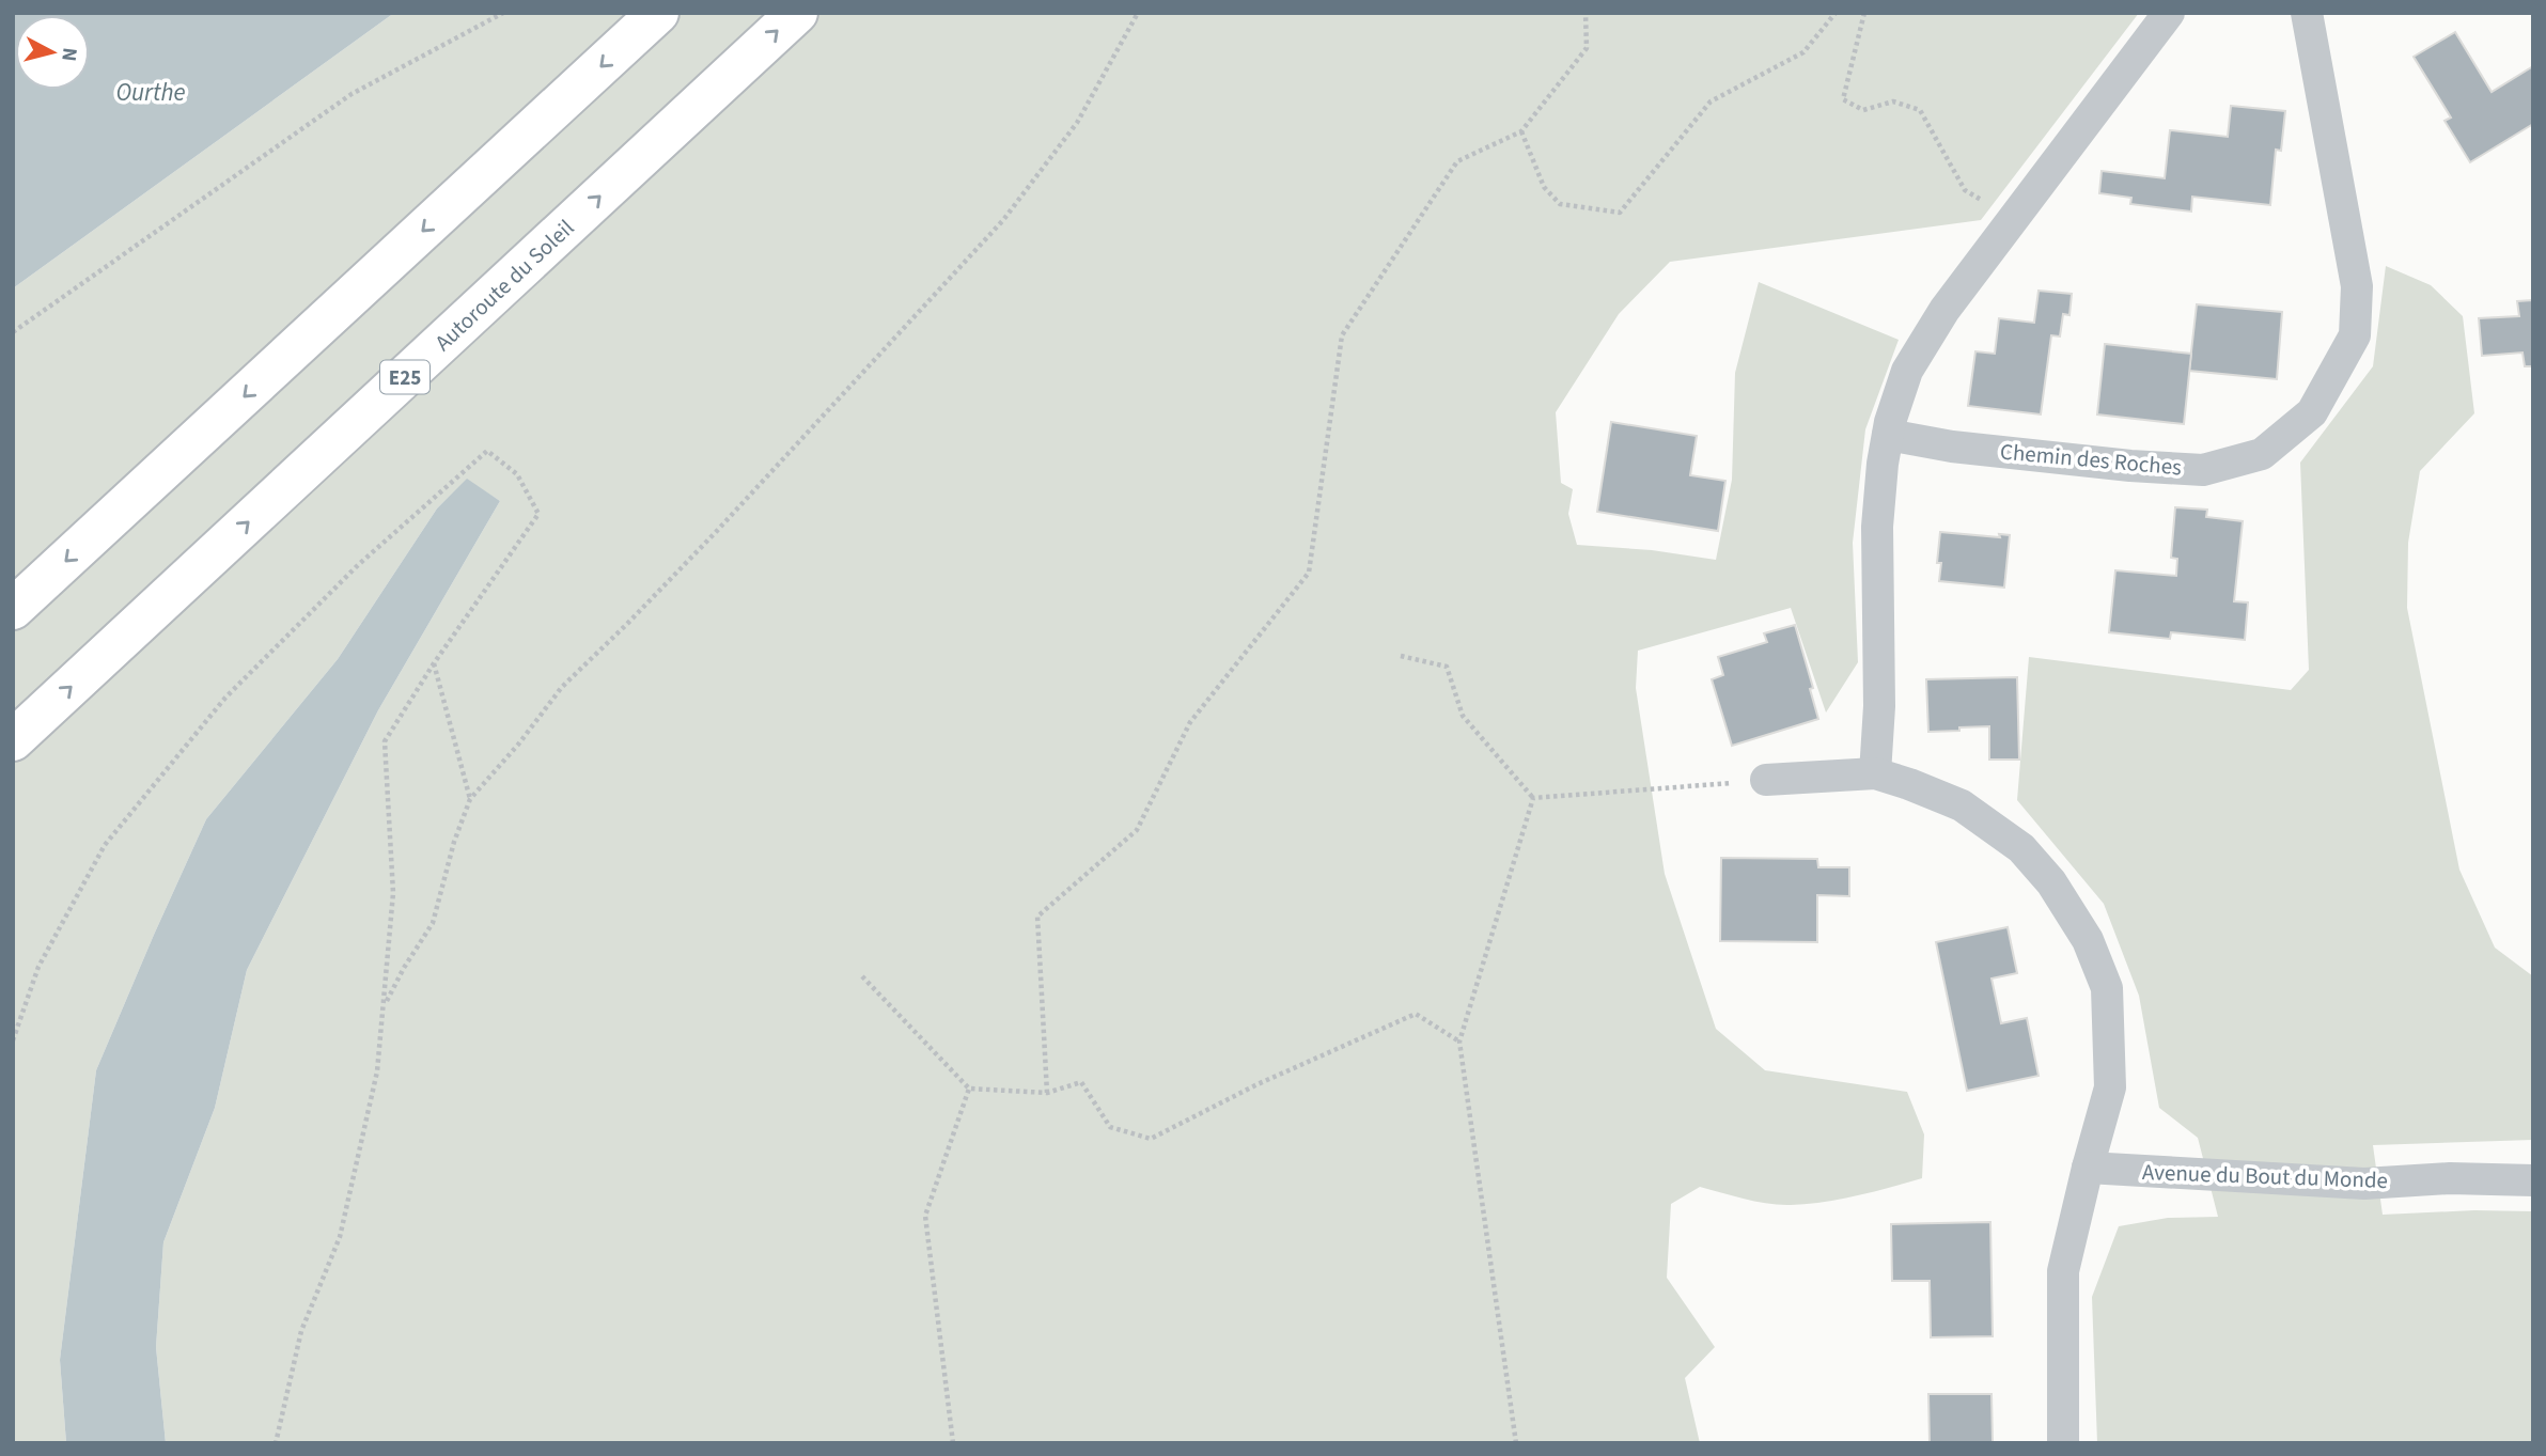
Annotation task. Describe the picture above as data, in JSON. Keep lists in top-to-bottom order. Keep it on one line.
{"streets":{"highway":["Autoroute du Soleil","E25"],"street":["Chemin des Roches","Avenue du Bout du Monde"]},"water":["Ourthe"],"north":"right"}
